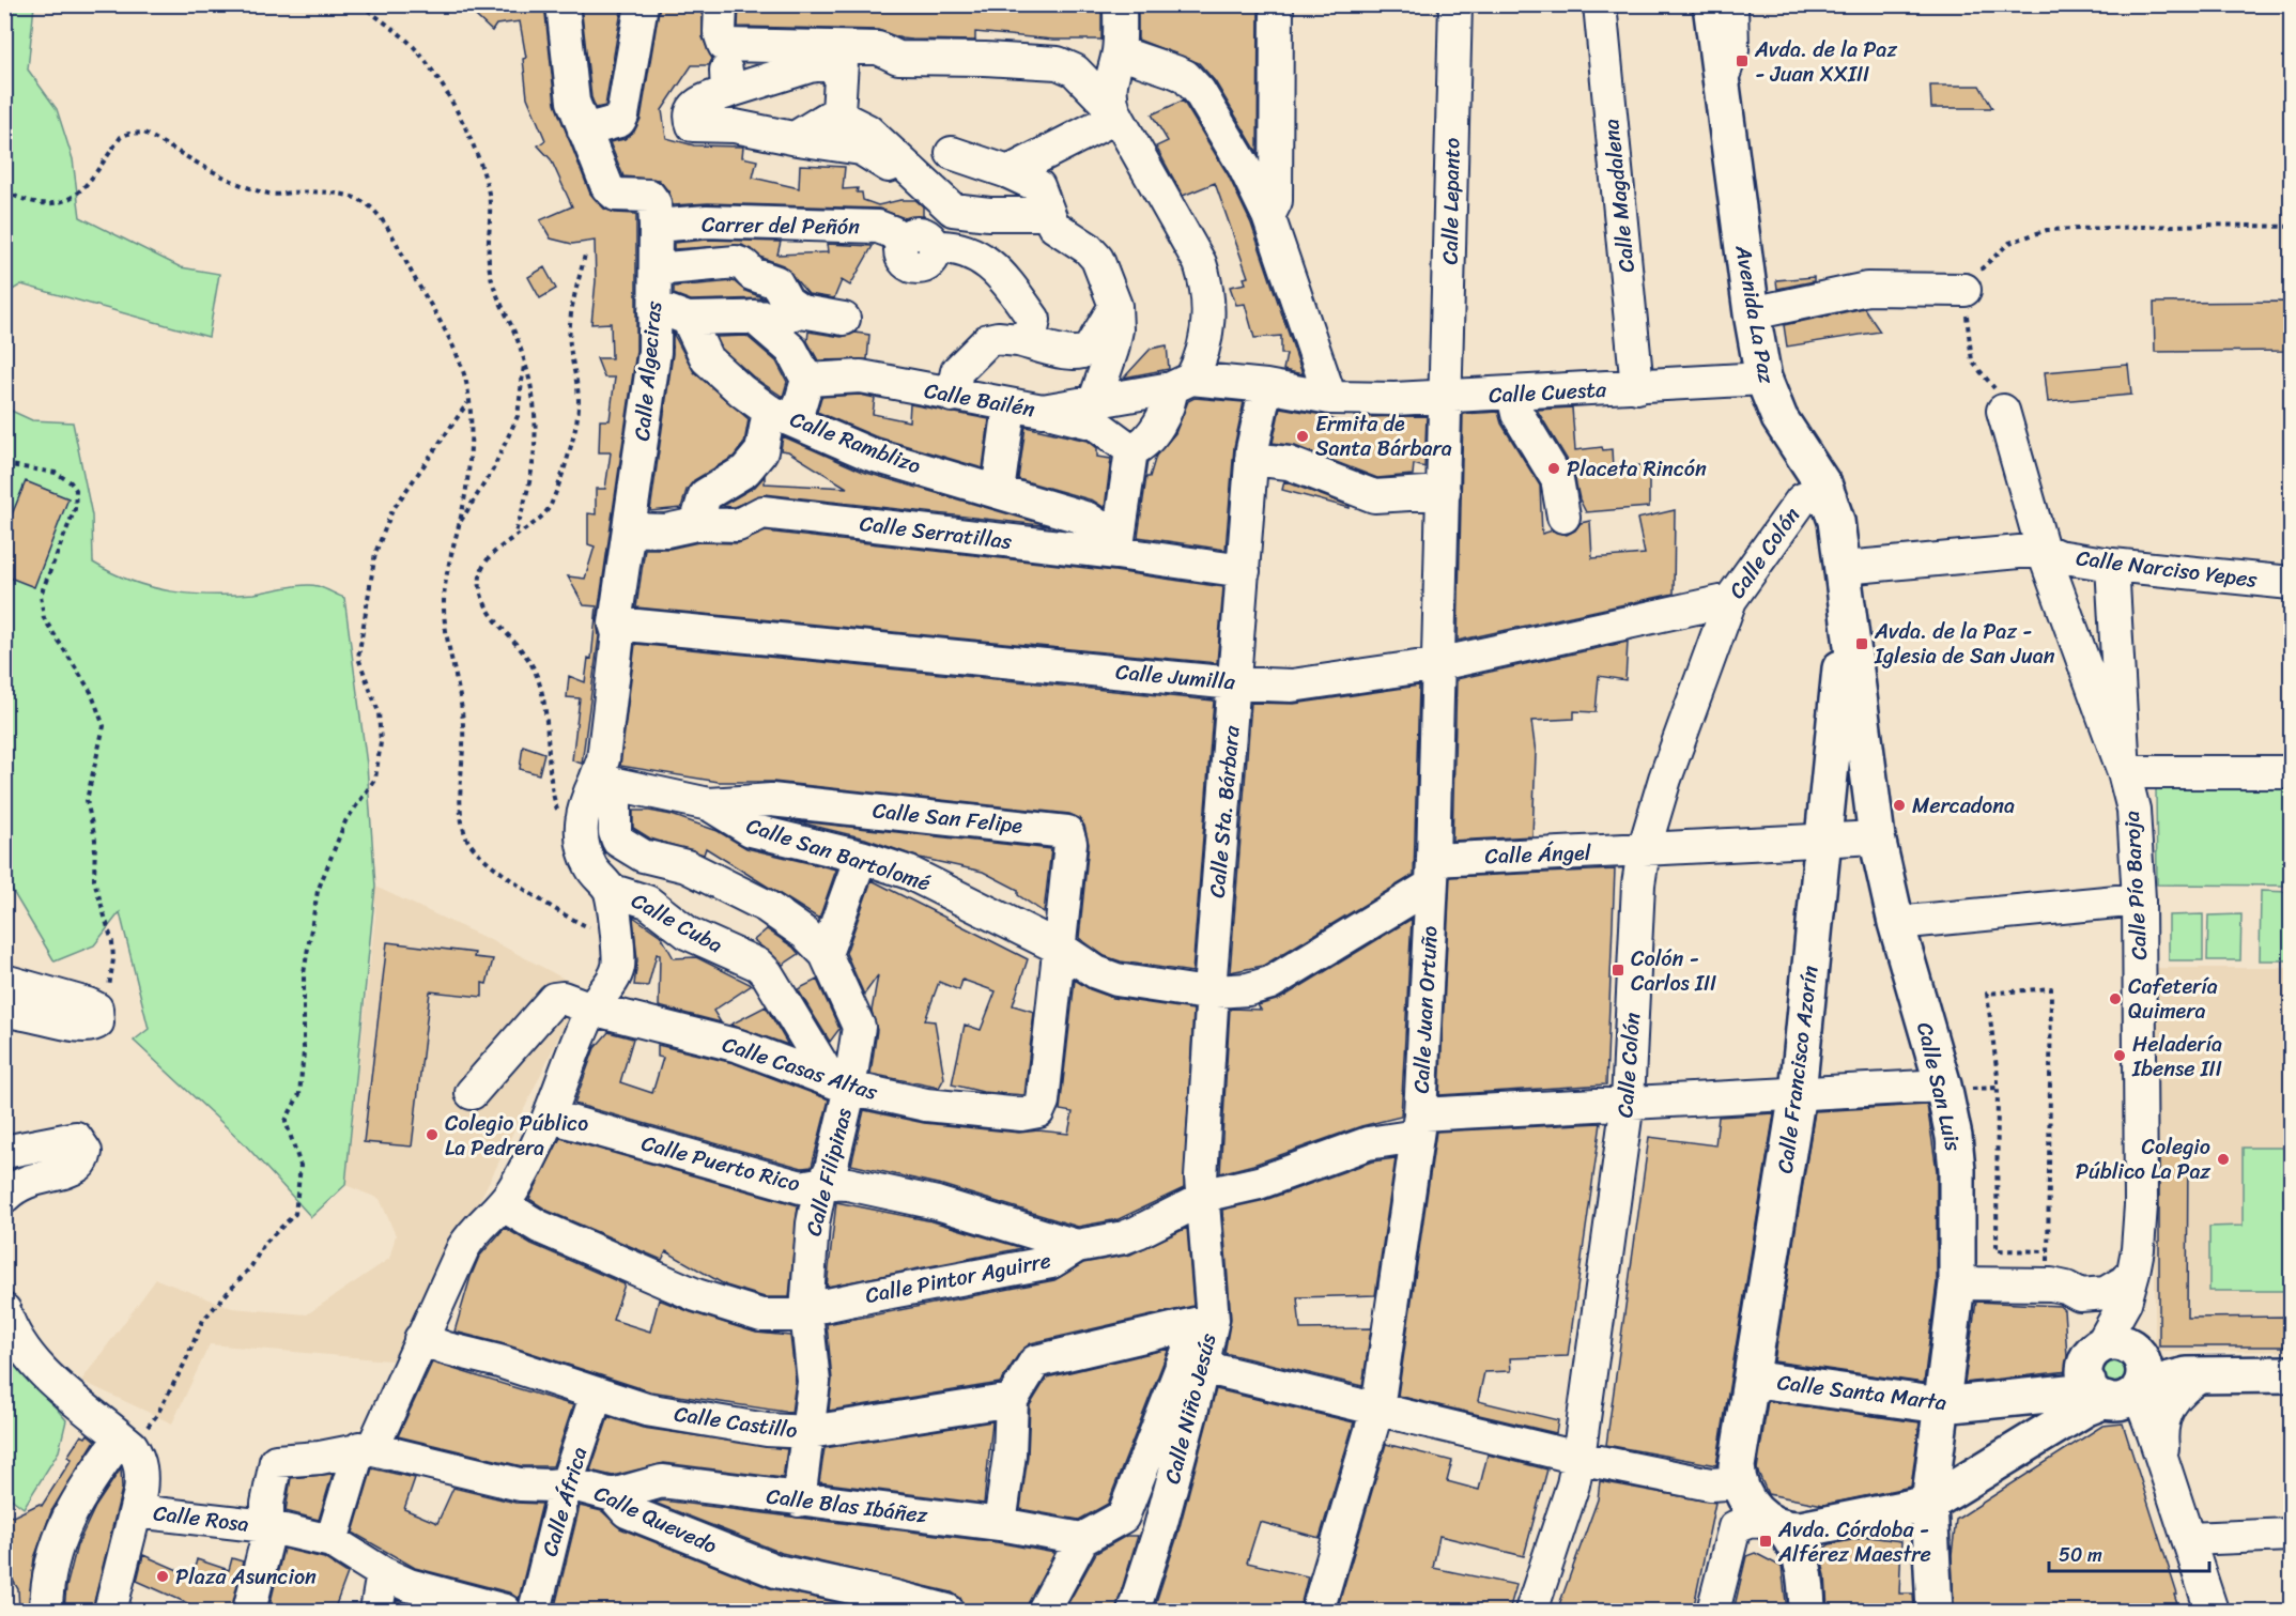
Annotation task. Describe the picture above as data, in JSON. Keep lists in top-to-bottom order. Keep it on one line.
{"streets":{"main road":["Avenida La Paz","Calle Francisco Azorín","Calle San Luis","Calle Santa Marta"],"street":["Calle Magdalena","Calle Lepanto","Carrer del Peñón","Calle Algeciras","Calle Cuesta","Calle Bailén","Calle Ramblizo","Calle Serratillas","Calle Colón","Calle Narciso Yepes","Calle Jumilla","Calle Sta. Bárbara","Calle San Felipe","Calle San Bartolomé","Calle Ángel","Calle Pío Baroja","Calle Cuba","Calle Juan Ortuño","Calle Casas Altas","Calle Puerto Rico","Calle Filipinas","Calle Pintor Aguirre","Calle Niño Jesús","Calle Castillo","Calle África","Calle Blas Ibáñez","Calle Rosa","Calle Quevedo"]},"crossings":[["Calle Magdalena","Calle Cuesta"],["Calle Lepanto","Calle Cuesta"],["Calle Lepanto","Calle Juan Ortuño"],["Carrer del Peñón","Calle Algeciras"],["Avenida La Paz","Calle Cuesta"],["Avenida La Paz","Calle Colón"],["Avenida La Paz","Calle Francisco Azorín"],["Avenida La Paz","Calle San Luis"],["Calle Algeciras","Calle Serratillas"],["Calle Algeciras","Calle Jumilla"],["Calle Algeciras","Calle San Bartolomé"],["Calle Cuesta","Calle Bailén"],["Calle Cuesta","Calle Sta. Bárbara"],["Calle Cuesta","Calle Juan Ortuño"],["Calle Bailén","Calle Sta. Bárbara"],["Calle Ramblizo","Calle Serratillas"],["Calle Serratillas","Calle Sta. Bárbara"],["Calle Colón","Calle Jumilla"],["Calle Colón","Calle Ángel"],["Calle Colón","Calle Pintor Aguirre"],["Calle Narciso Yepes","Calle Pío Baroja"],["Calle Jumilla","Calle Sta. Bárbara"],["Calle Jumilla","Calle Juan Ortuño"],["Calle Sta. Bárbara","Calle San Bartolomé"],["Calle Sta. Bárbara","Calle Pintor Aguirre"],["Calle Sta. Bárbara","Calle Niño Jesús"],["Calle San Felipe","Calle San Bartolomé"],["Calle San Felipe","Calle Casas Altas"],["Calle San Bartolomé","Calle Ángel"],["Calle San Bartolomé","Calle Juan Ortuño"],["Calle San Bartolomé","Calle Casas Altas"],["Calle Ángel","Calle Juan Ortuño"],["Calle Ángel","Calle Francisco Azorín"],["Calle Ángel","Calle San Luis"],["Calle Pío Baroja","Calle Santa Marta"],["Calle Cuba","Calle Casas Altas"],["Calle Cuba","Calle Filipinas"],["Calle Juan Ortuño","Calle Pintor Aguirre"],["Calle Casas Altas","Calle Filipinas"],["Calle Francisco Azorín","Calle San Luis"],["Calle Francisco Azorín","Calle Pintor Aguirre"],["Calle Francisco Azorín","Calle Santa Marta"],["Calle San Luis","Calle Pintor Aguirre"],["Calle San Luis","Calle Santa Marta"],["Calle Puerto Rico","Calle Filipinas"],["Calle Puerto Rico","Calle Pintor Aguirre"],["Calle Filipinas","Calle Pintor Aguirre"],["Calle Filipinas","Calle Castillo"],["Calle Filipinas","Calle Blas Ibáñez"],["Calle Pintor Aguirre","Calle Niño Jesús"],["Calle Castillo","Calle África"],["Calle África","Calle Quevedo"],["Calle Blas Ibáñez","Calle Quevedo"]],"places":{"transit":["Avda. de la Paz - Juan XXIII","Avda. de la Paz - Iglesia de San Juan","Colón - Carlos III","Avda. Córdoba - Alférez Maestre"],"other":["Ermita de Santa Bárbara","Placeta Rincón","Mercadona","Cafetería Quimera","Heladería Ibense III","Colegio Público La Pedrera","Colegio Público La Paz","Plaza Asuncion"]},"scale_bar":"50 m"}
